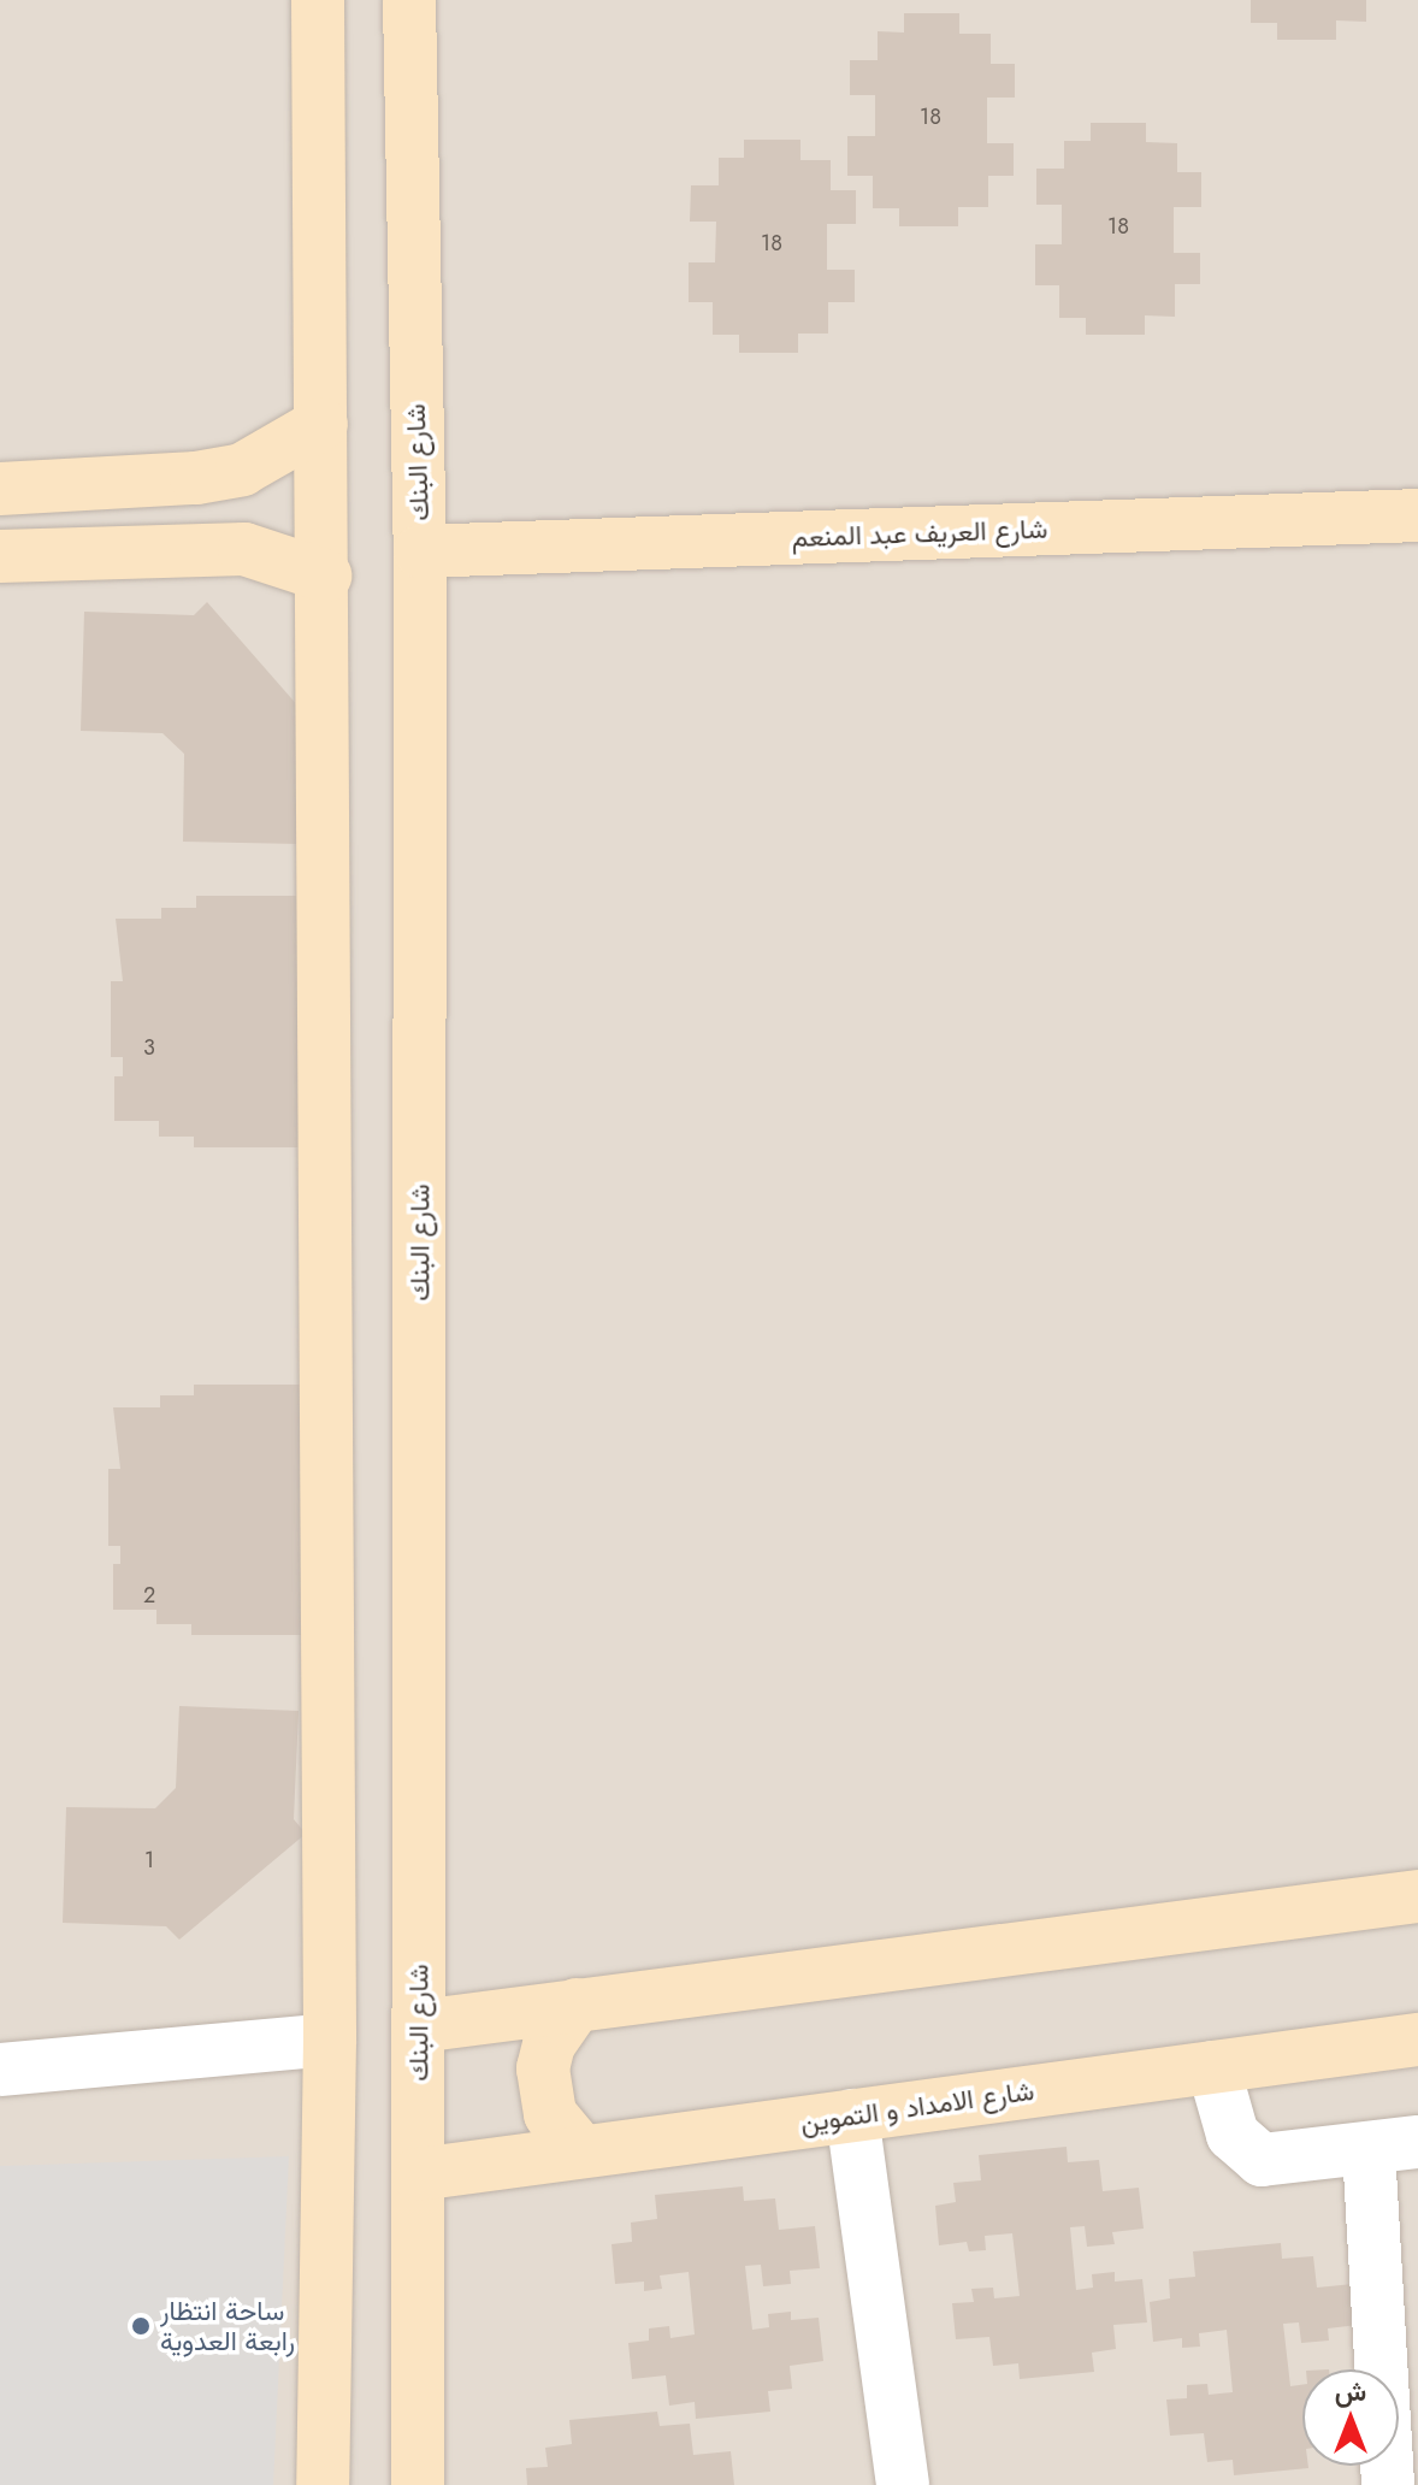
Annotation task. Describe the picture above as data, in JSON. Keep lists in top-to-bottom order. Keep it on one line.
{"streets":{"street":["شارع البنك","شارع العريف عبد المنعم","شارع الامداد و التموين"]},"crossings":[["شارع البنك","شارع العريف عبد المنعم"],["شارع البنك","شارع الامداد و التموين"]],"places":["ساحة انتظار رابعة العدوية"],"house_numbers":["18","18","18","3","2","1"],"north":"top"}
